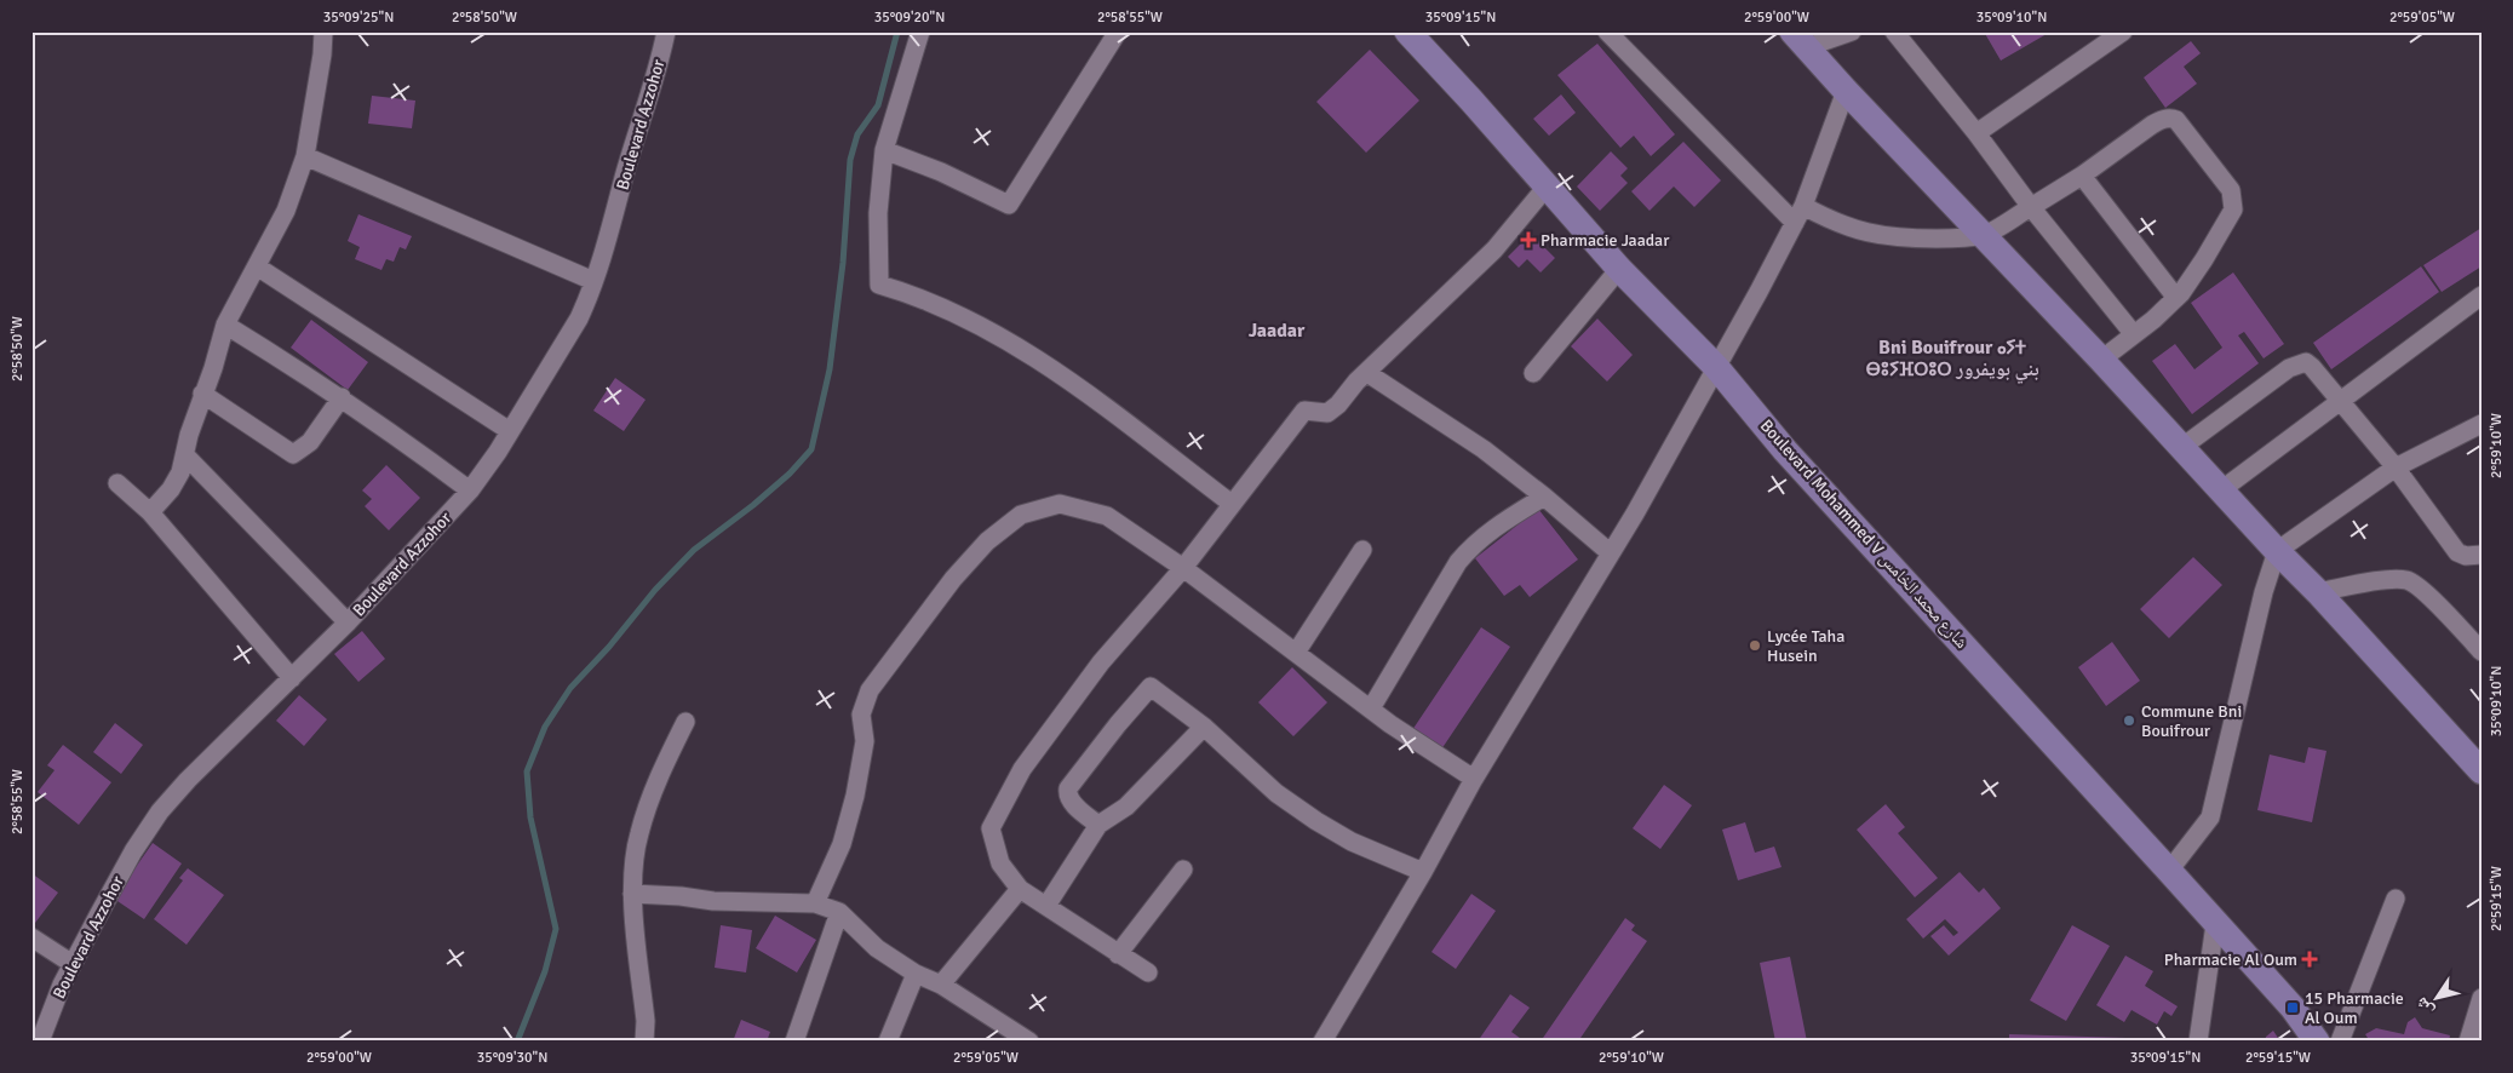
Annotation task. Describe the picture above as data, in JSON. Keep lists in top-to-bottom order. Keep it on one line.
{"streets":{"main road":["Boulevard Mohammed V شارع محمد الخامس"],"street":["Boulevard Azzohor"]},"districts":["Jaadar","Bni Bouifrour ⴰⵢⵜ ⴱⵓⵢⴼⵔⵓⵔ بني بويفرور"],"places":{"health":["Pharmacie Jaadar","Pharmacie Al Oum"],"other":["Lycée Taha Husein","Commune Bni Bouifrour"],"transit":["15 Pharmacie Al Oum"]},"north":"bottom left","coordinates":["35°09'25\"N","2°58'50\"W","35°09'20\"N","2°58'55\"W","35°09'15\"N","2°59'00\"W","35°09'10\"N","2°59'05\"W","2°59'10\"W","2°59'15\"W","35°09'30\"N"]}
